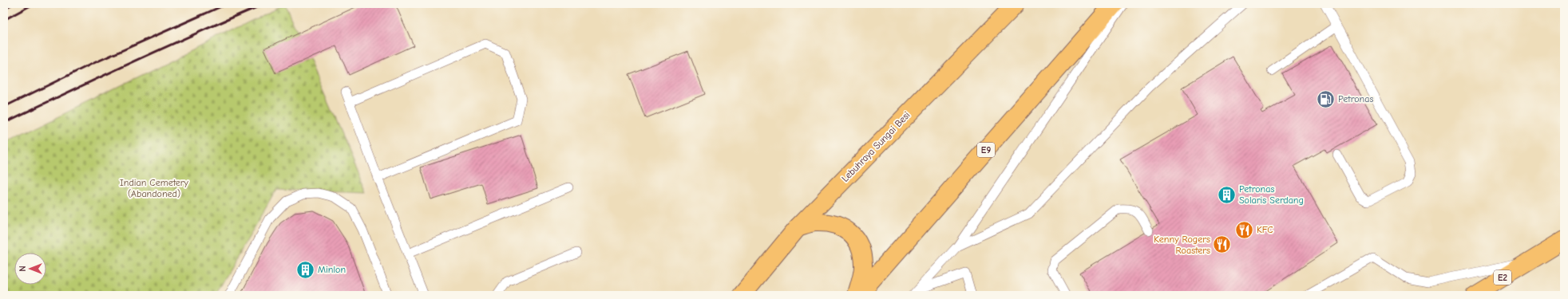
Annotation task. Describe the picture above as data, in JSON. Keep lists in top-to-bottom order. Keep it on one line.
{"streets":{"highway":["Lebuhraya Sungai Besi","E9","E2"]},"parks":["Indian Cemetery (Abandoned)"],"places":{"fuel station":["Petronas"],"building":["Petronas Solaris Serdang","Minlon"],"restaurant":["KFC","Kenny Rogers Roasters"]},"north":"left"}
